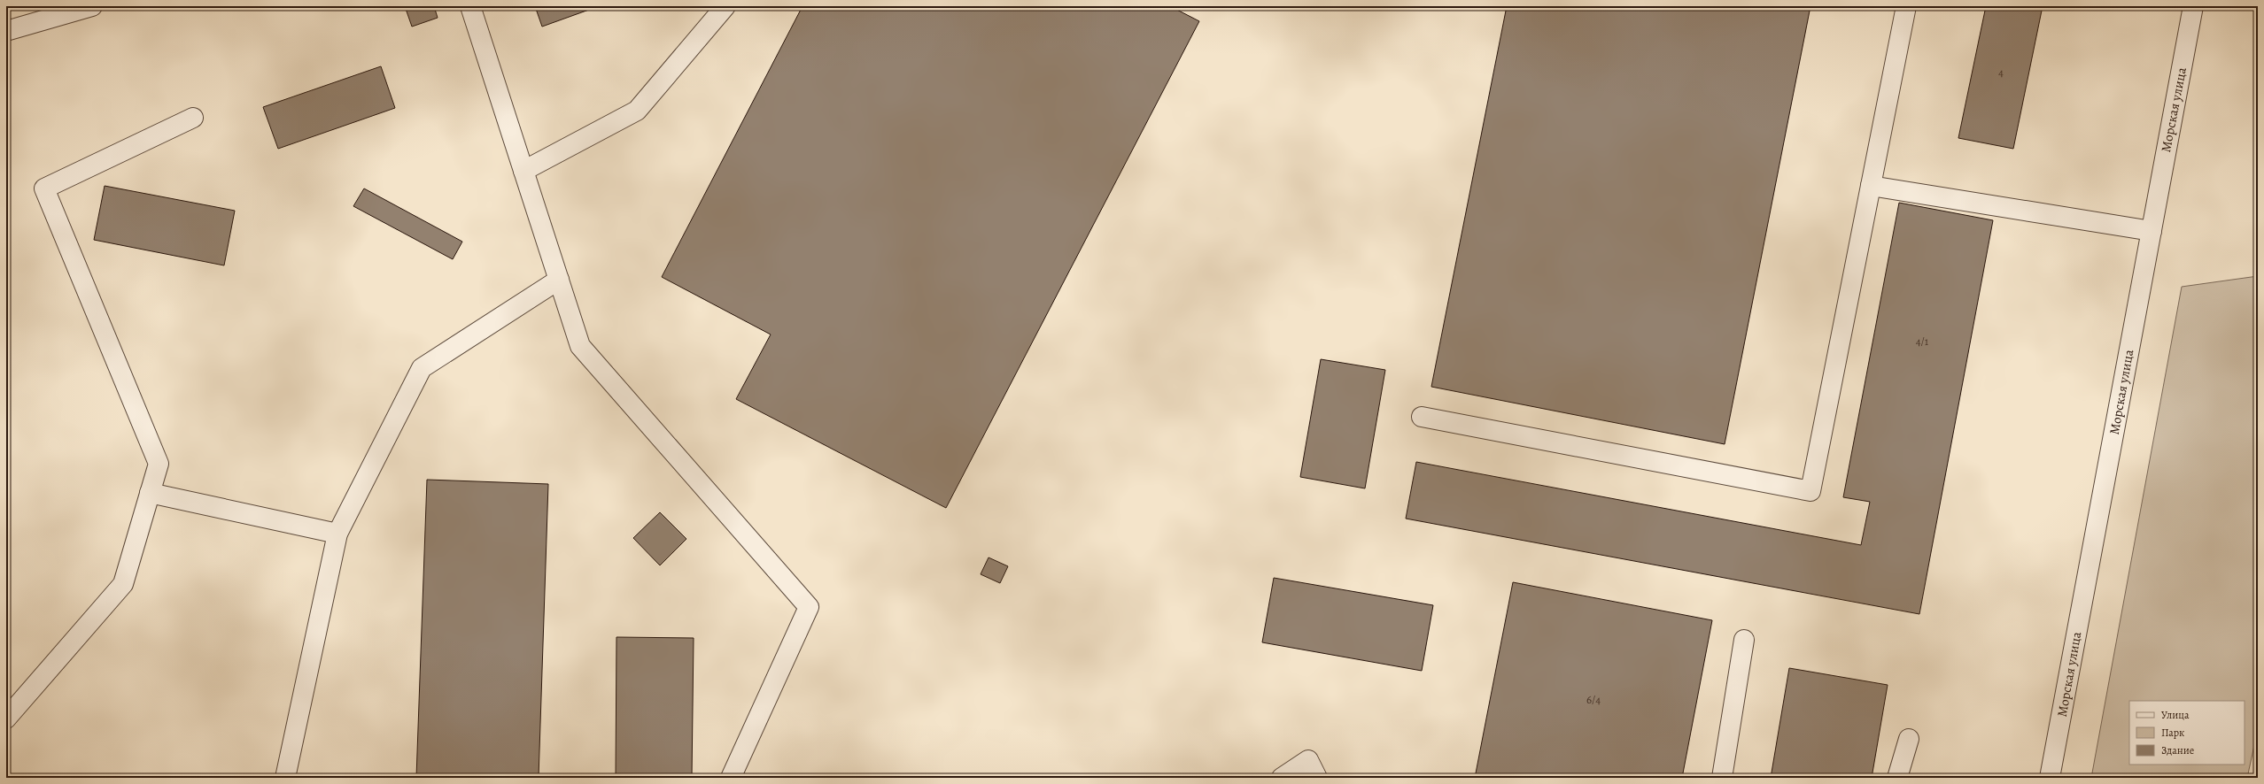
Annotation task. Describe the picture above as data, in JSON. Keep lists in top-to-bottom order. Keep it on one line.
{"streets":{"street":["Морская улица"]},"house_numbers":["4","4/1","6/4"],"legend":["Улица","Парк","Здание"]}
